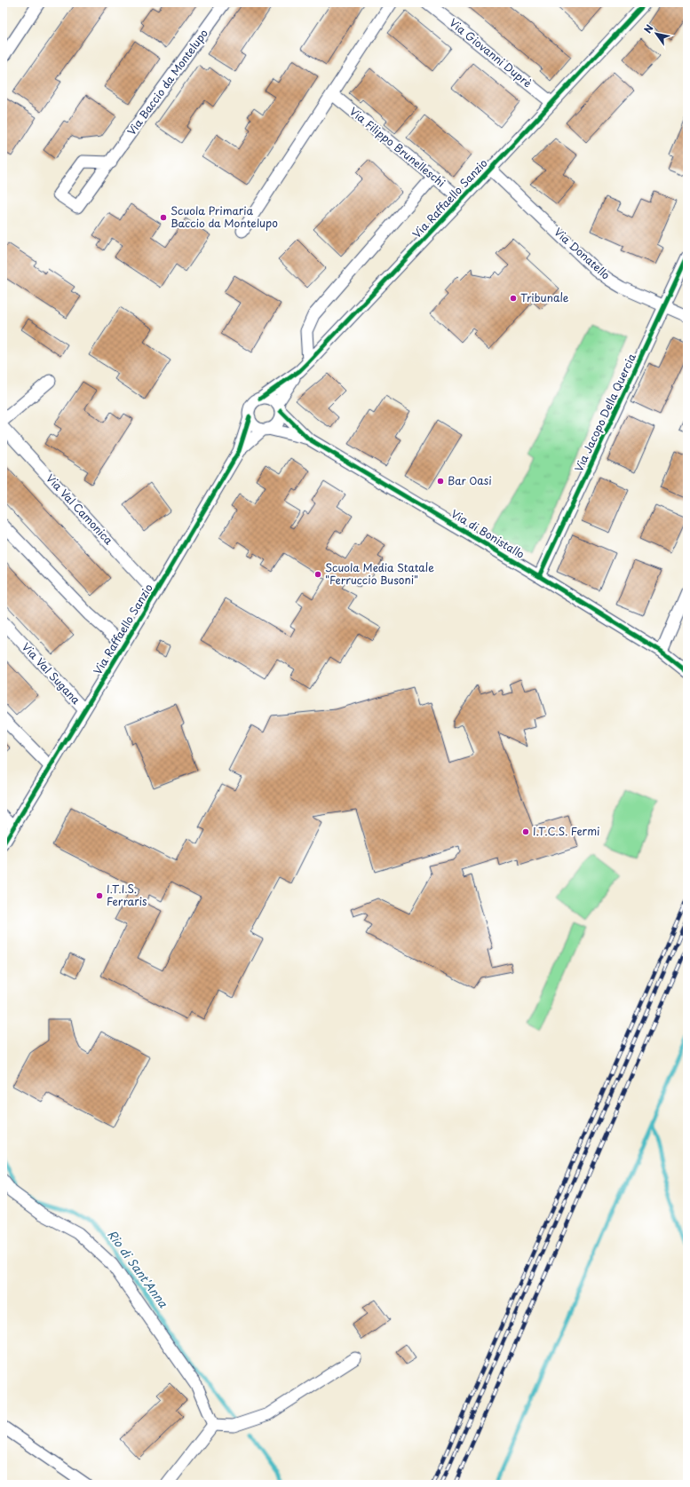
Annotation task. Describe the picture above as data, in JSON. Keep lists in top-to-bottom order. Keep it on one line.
{"streets":{"street":["Via Giovanni Duprè","Via Baccio da Montelupo","Via Filippo Brunelleschi","Via Raffaello Sanzio","Via Donatello","Via Jacopo Della Quercia","Via Val Camonica","Via di Bonistallo","Via Val Sugana"]},"crossings":[["Via Giovanni Duprè","Via Raffaello Sanzio"],["Via Filippo Brunelleschi","Via Raffaello Sanzio"],["Via Raffaello Sanzio","Via Donatello"],["Via Raffaello Sanzio","Via Val Camonica"],["Via Raffaello Sanzio","Via di Bonistallo"],["Via Raffaello Sanzio","Via Val Sugana"],["Via Donatello","Via Jacopo Della Quercia"],["Via Jacopo Della Quercia","Via di Bonistallo"]],"water":["Rio di Sant'Anna"],"places":["Scuola Primaria Baccio da Montelupo","Tribunale","Bar Oasi","Scuola Media Statale \"Ferruccio Busoni\"","I.T.C.S. Fermi","I.T.I.S. Ferraris"],"north":"top left"}
